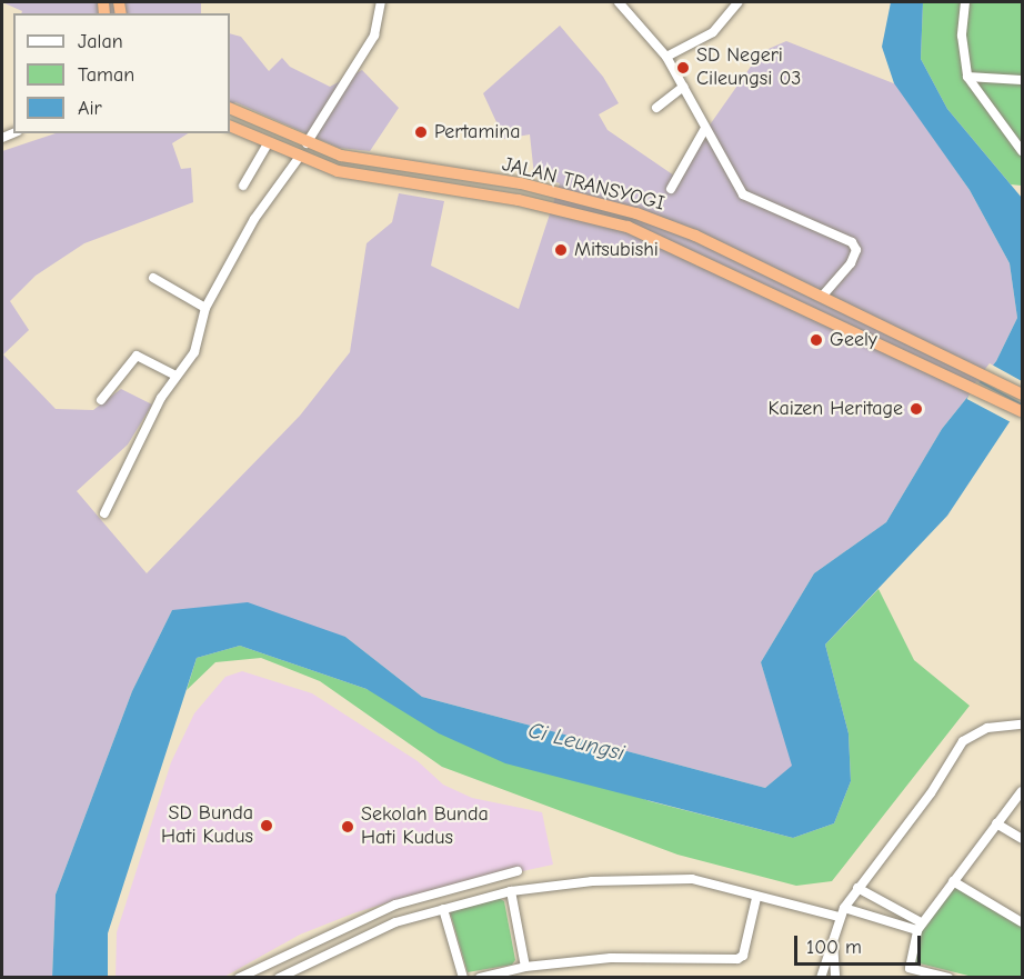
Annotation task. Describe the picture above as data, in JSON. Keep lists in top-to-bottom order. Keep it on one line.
{"streets":{"highway":["JALAN TRANSYOGI"]},"water":["Ci Leungsi"],"places":["SD Negeri Cileungsi 03","Pertamina","Mitsubishi","Geely","Kaizen Heritage","SD Bunda Hati Kudus","Sekolah Bunda Hati Kudus"],"legend":["Jalan","Taman","Air"],"scale_bar":"100 m"}
